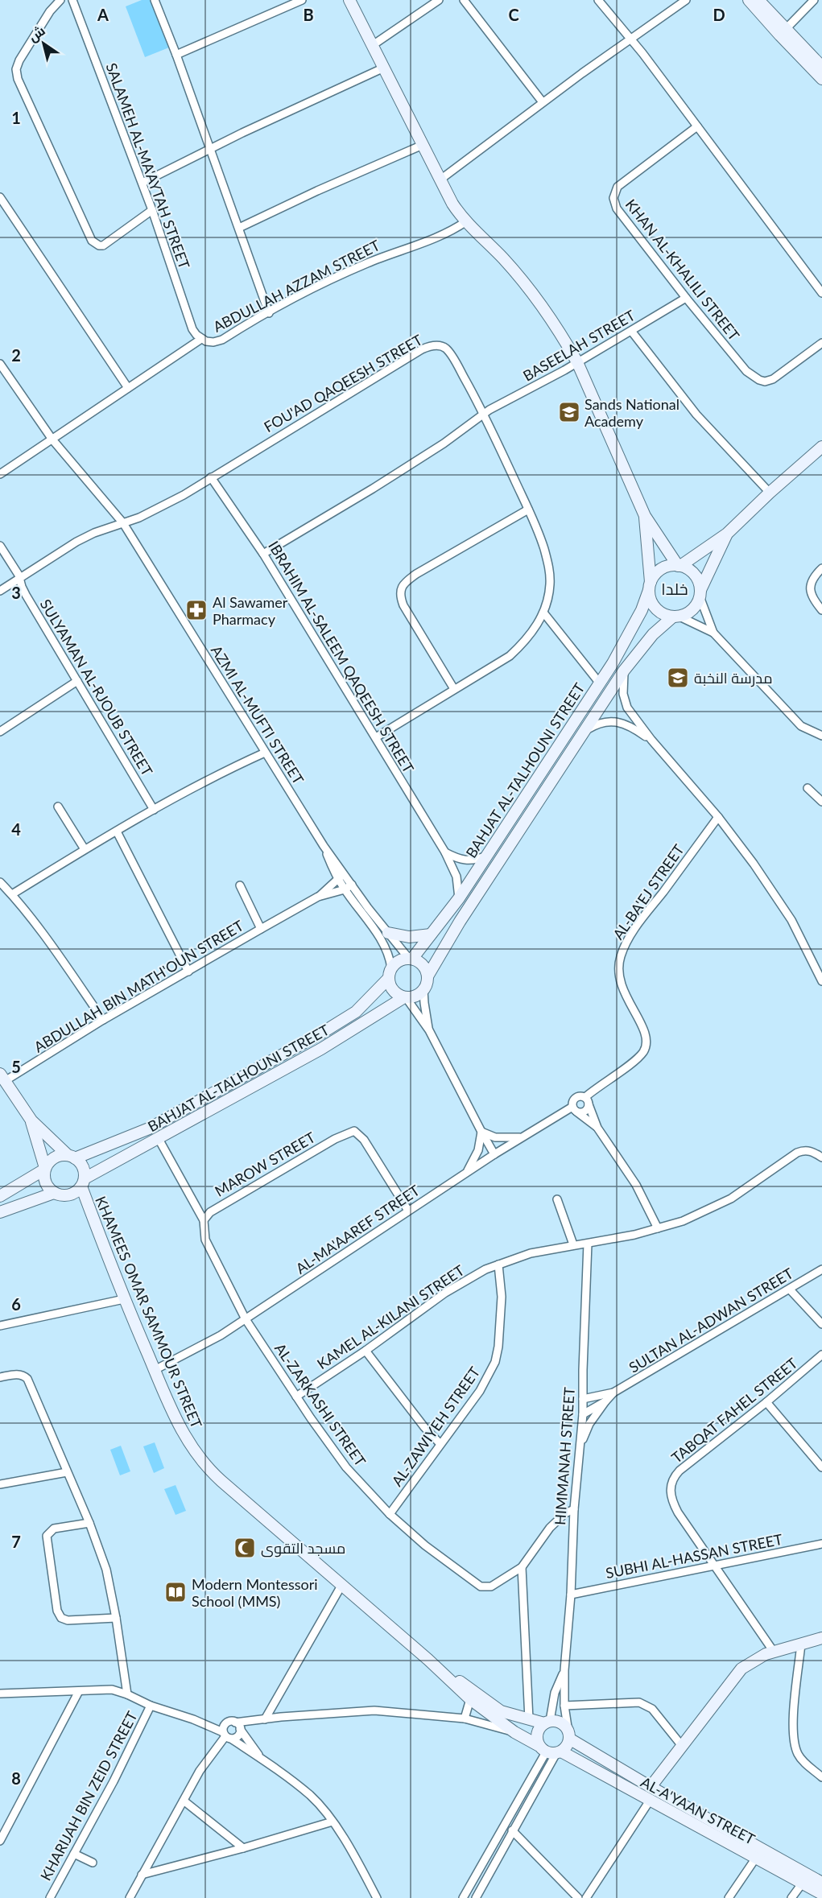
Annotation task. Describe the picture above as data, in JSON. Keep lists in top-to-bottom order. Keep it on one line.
{"streets":{"street":["SALAMEH AL-MA'AYTAH STREET","KHAN AL-KHALILI STREET","ABDULLAH AZZAM STREET","BASEELAH STREET","FOU'AD QAQEESH STREET","IBRAHIM AL-SALEEM QAQEESH STREET","SULYAMAN AL-RJOUB STREET","AZMI AL-MUFTI STREET","BAHJAT AL-TALHOUNI STREET","AL-BA'EJ STREET","ABDULLAH BIN MATH'OUN STREET","MAROW STREET","AL-MA'AAREF STREET","KHAMEES OMAR SAMMOUR STREET","KAMEL AL-KILANI STREET","SULTAN AL-ADWAN STREET","AL-ZARKASHI STREET","TABQAT FAHEL STREET","AL-ZAWIYEH STREET","HIMMANAH STREET","SUBHI AL-HASSAN STREET","KHARIJAH BIN ZEID STREET","AL-A'YAAN STREET"]},"crossings":[["SALAMEH AL-MA'AYTAH STREET","ABDULLAH AZZAM STREET"],["KHAN AL-KHALILI STREET","BASEELAH STREET"],["ABDULLAH AZZAM STREET","AZMI AL-MUFTI STREET"],["BASEELAH STREET","FOU'AD QAQEESH STREET"],["BASEELAH STREET","IBRAHIM AL-SALEEM QAQEESH STREET"],["FOU'AD QAQEESH STREET","IBRAHIM AL-SALEEM QAQEESH STREET"],["FOU'AD QAQEESH STREET","SULYAMAN AL-RJOUB STREET"],["FOU'AD QAQEESH STREET","AZMI AL-MUFTI STREET"],["IBRAHIM AL-SALEEM QAQEESH STREET","BAHJAT AL-TALHOUNI STREET"],["AZMI AL-MUFTI STREET","BAHJAT AL-TALHOUNI STREET"],["AZMI AL-MUFTI STREET","ABDULLAH BIN MATH'OUN STREET"],["BAHJAT AL-TALHOUNI STREET","KHAMEES OMAR SAMMOUR STREET"],["MAROW STREET","AL-MA'AAREF STREET"],["AL-MA'AAREF STREET","KHAMEES OMAR SAMMOUR STREET"],["AL-MA'AAREF STREET","AL-ZARKASHI STREET"],["KHAMEES OMAR SAMMOUR STREET","HIMMANAH STREET"],["KHAMEES OMAR SAMMOUR STREET","AL-A'YAAN STREET"],["KAMEL AL-KILANI STREET","AL-ZARKASHI STREET"],["KAMEL AL-KILANI STREET","AL-ZAWIYEH STREET"],["KAMEL AL-KILANI STREET","HIMMANAH STREET"],["SULTAN AL-ADWAN STREET","HIMMANAH STREET"],["AL-ZARKASHI STREET","AL-ZAWIYEH STREET"],["AL-ZARKASHI STREET","HIMMANAH STREET"],["TABQAT FAHEL STREET","SUBHI AL-HASSAN STREET"],["HIMMANAH STREET","SUBHI AL-HASSAN STREET"],["HIMMANAH STREET","AL-A'YAAN STREET"]],"districts":["خلدا"],"places":{"school or university":["Sands National Academy","مدرسة النخبة"],"pharmacy":["Al Sawamer Pharmacy"],"mosque":["مسجد التقوى"],"library":["Modern Montessori School (MMS)"]},"north":"top left","grid":{"columns":["A","B","C","D"],"rows":["1","2","3","4","5","6","7","8"]}}
